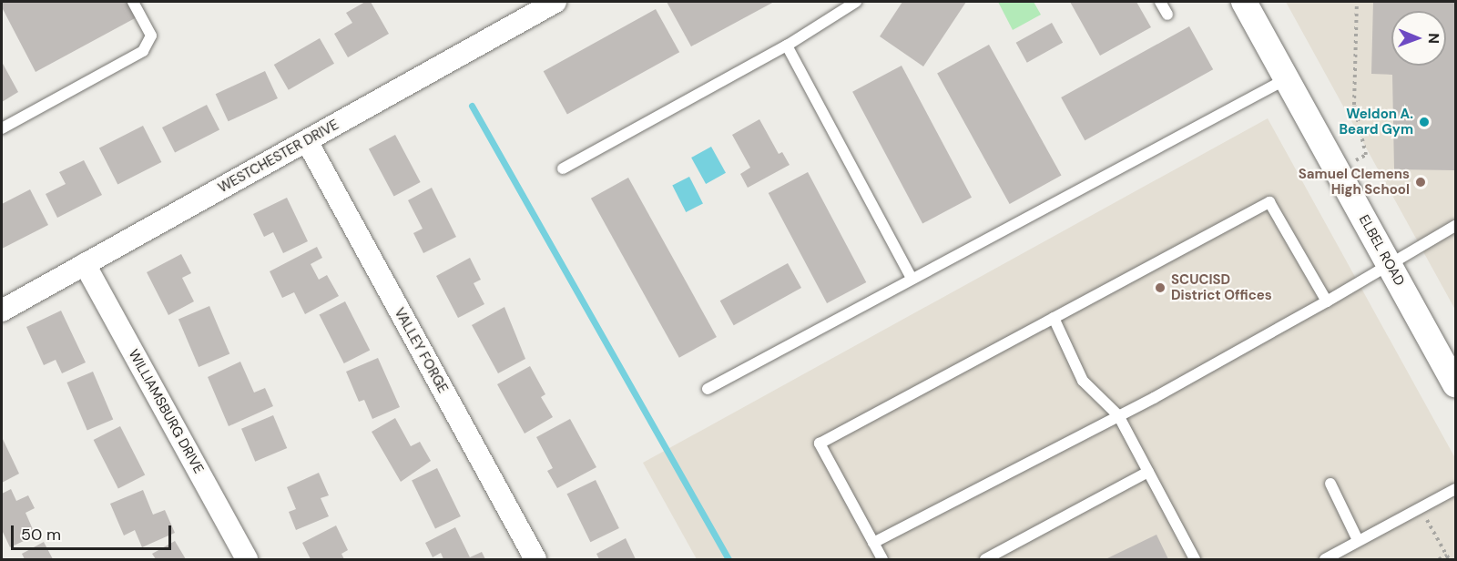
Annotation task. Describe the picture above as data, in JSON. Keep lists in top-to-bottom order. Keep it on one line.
{"streets":{"street":["WESTCHESTER DRIVE","ELBEL ROAD","VALLEY FORGE","WILLIAMSBURG DRIVE"]},"crossings":[["WESTCHESTER DRIVE","VALLEY FORGE"],["WESTCHESTER DRIVE","WILLIAMSBURG DRIVE"]],"places":["Weldon A. Beard Gym","Samuel Clemens High School","SCUCISD District Offices"],"scale_bar":"50 m","north":"right"}
